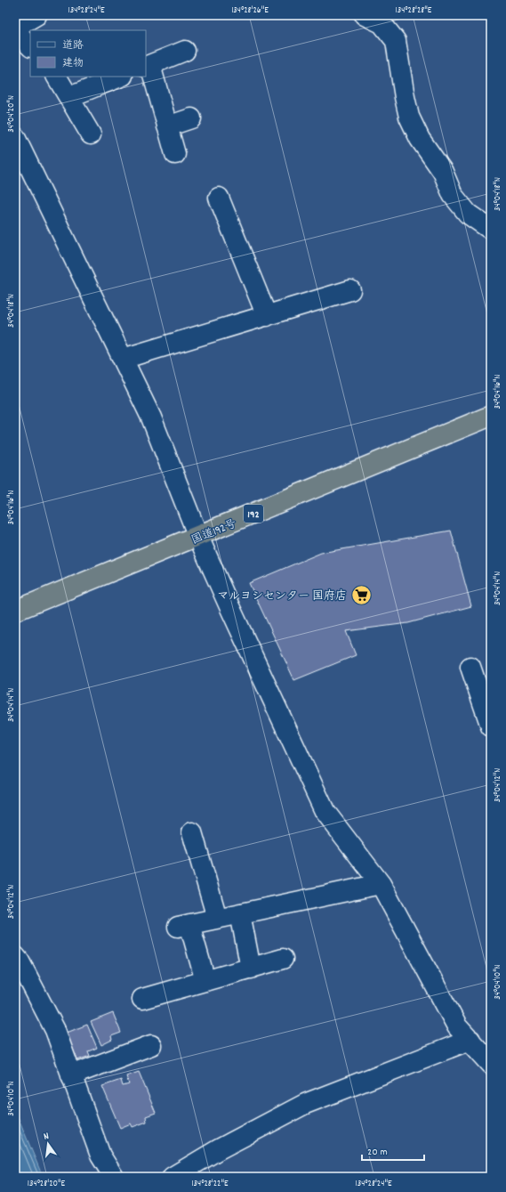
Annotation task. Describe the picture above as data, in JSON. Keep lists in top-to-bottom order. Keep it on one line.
{"streets":{"highway":["192","国道192号"]},"places":{"supermarket":["マルヨシセンター 国府店"]},"legend":["道路","建物"],"scale_bar":"20 m","north":"top","coordinates":["134°28'24\"E","134°28'26\"E","134°28'28\"E","34°04'20\"N","34°04'18\"N","34°04'16\"N","34°04'14\"N","34°04'12\"N","34°04'10\"N","134°28'20\"E","134°28'22\"E"]}
